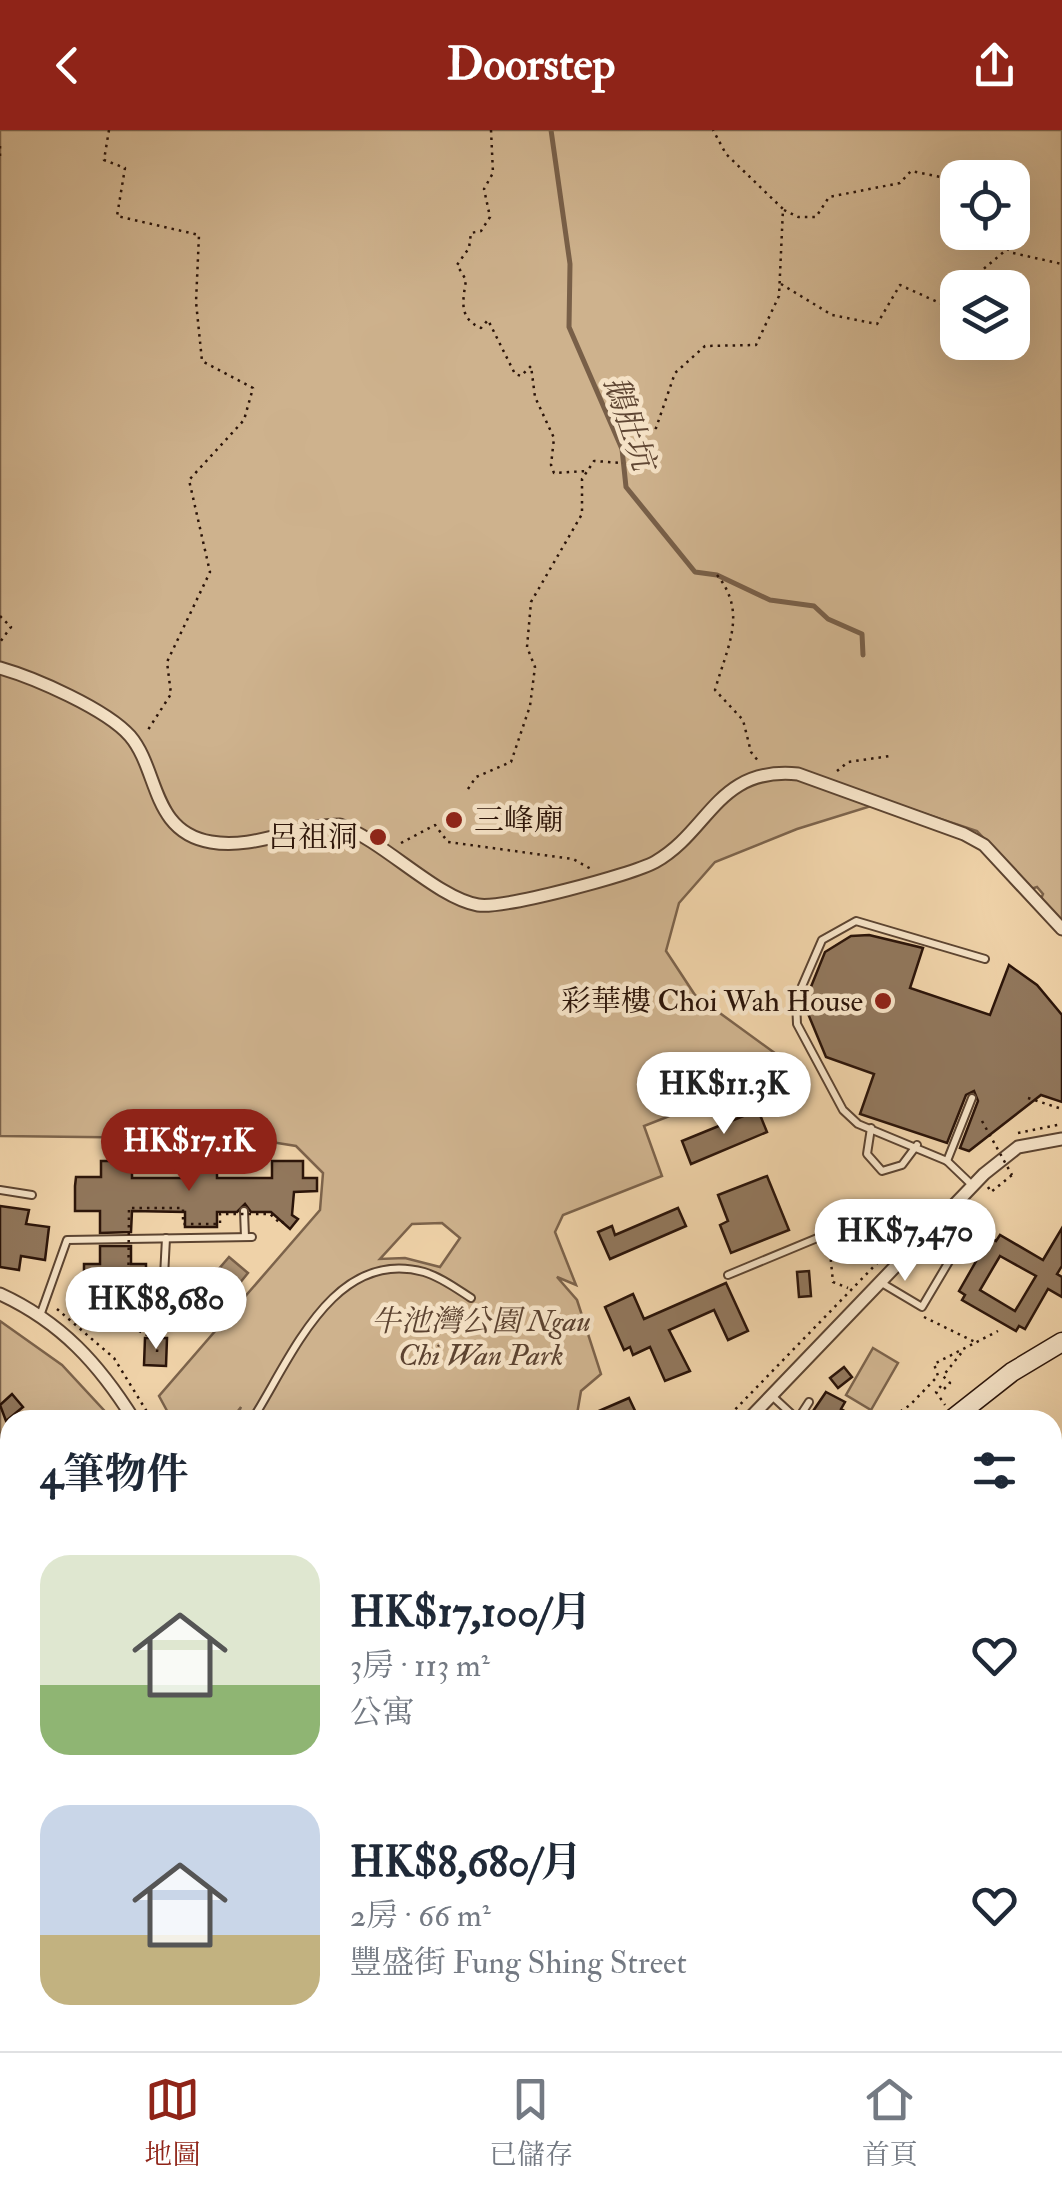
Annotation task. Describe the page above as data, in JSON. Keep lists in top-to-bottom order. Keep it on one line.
{"water":["鵝肚坑"],"parks":["牛池灣公園 Ngau Chi Wan Park"],"places":["三峰廟","呂祖洞","彩華樓 Choi Wah House"],"page":{"header":"Doorstep","price":["HK$11.3K","HK$17.1K","HK$7,470","HK$8,680"],"heading":"4筆物件","list":[{"name":"HK$17,100/月","note":"3房 · 113 m² · 公寓"},{"name":"HK$8,680/月","note":"2房 · 66 m² · 豐盛街 Fung Shing Street"}],"tabs":["地圖","已儲存","首頁"]}}
